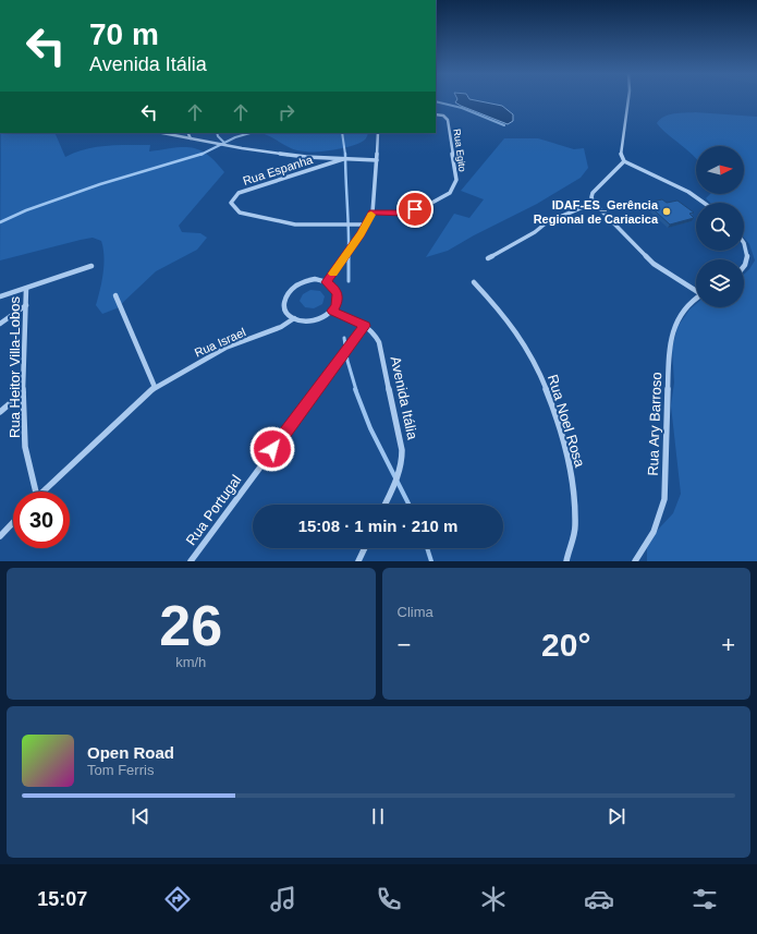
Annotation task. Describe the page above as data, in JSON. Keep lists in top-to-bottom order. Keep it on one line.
{"streets":{"street":["Rua Egito","Rua Espanha","Rua Israel","Rua Heitor Villa-Lobos","Avenida Itália","Rua Noel Rosa","Rua Ary Barroso","Rua Portugal"]},"crossings":[["Rua Israel","Avenida Itália"],["Avenida Itália","Rua Portugal"]],"places":["IDAF-ES_Gerência Regional de Cariacica"],"north":"right","page":{"turn":["70 m","Avenida Itália"],"limit":"30","trip":"15:08 · 1 min · 210 m","tile":[["26","km/h"],"Clima"],"heat":["−","20°","+"],"song":["Open Road","Tom Ferris"],"tabs":"15:07"}}
